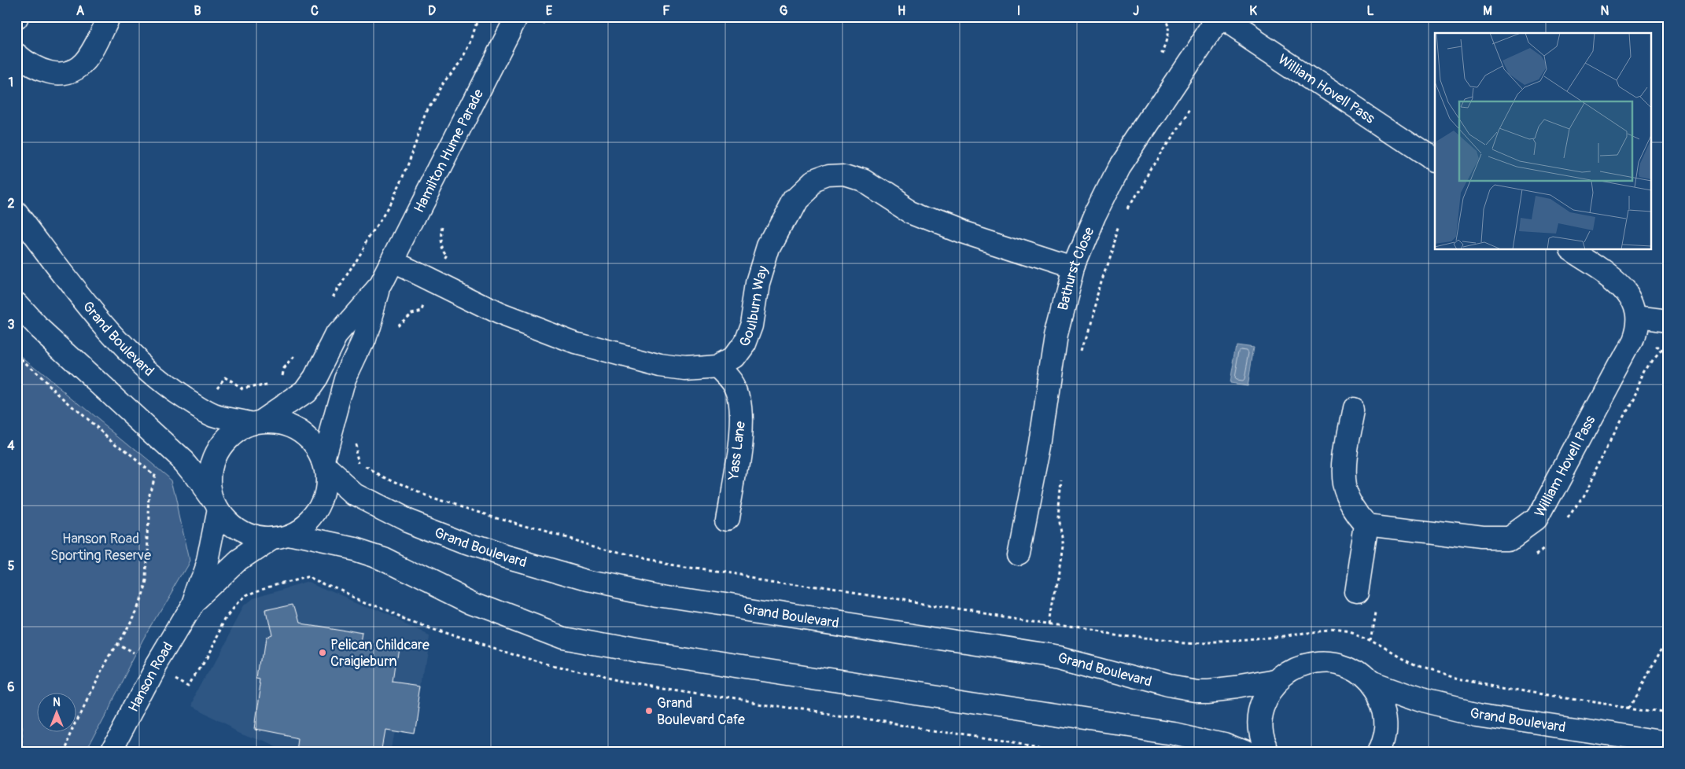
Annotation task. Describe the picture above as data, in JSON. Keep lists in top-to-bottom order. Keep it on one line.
{"streets":{"street":["William Hovell Pass","Hamilton Hume Parade","Bathurst Close","Goulburn Way","Grand Boulevard","Yass Lane","Hanson Road"]},"crossings":[["William Hovell Pass","Bathurst Close"],["Hamilton Hume Parade","Goulburn Way"],["Hamilton Hume Parade","Grand Boulevard"],["Hamilton Hume Parade","Hanson Road"],["Bathurst Close","Goulburn Way"],["Goulburn Way","Yass Lane"],["Grand Boulevard","Hanson Road"]],"parks":["Hanson Road Sporting Reserve"],"places":["Pelican Childcare Craigieburn","Grand Boulevard Cafe"],"north":"top","grid":{"columns":["A","B","C","D","E","F","G","H","I","J","K","L","M","N"],"rows":["1","2","3","4","5","6"]}}
